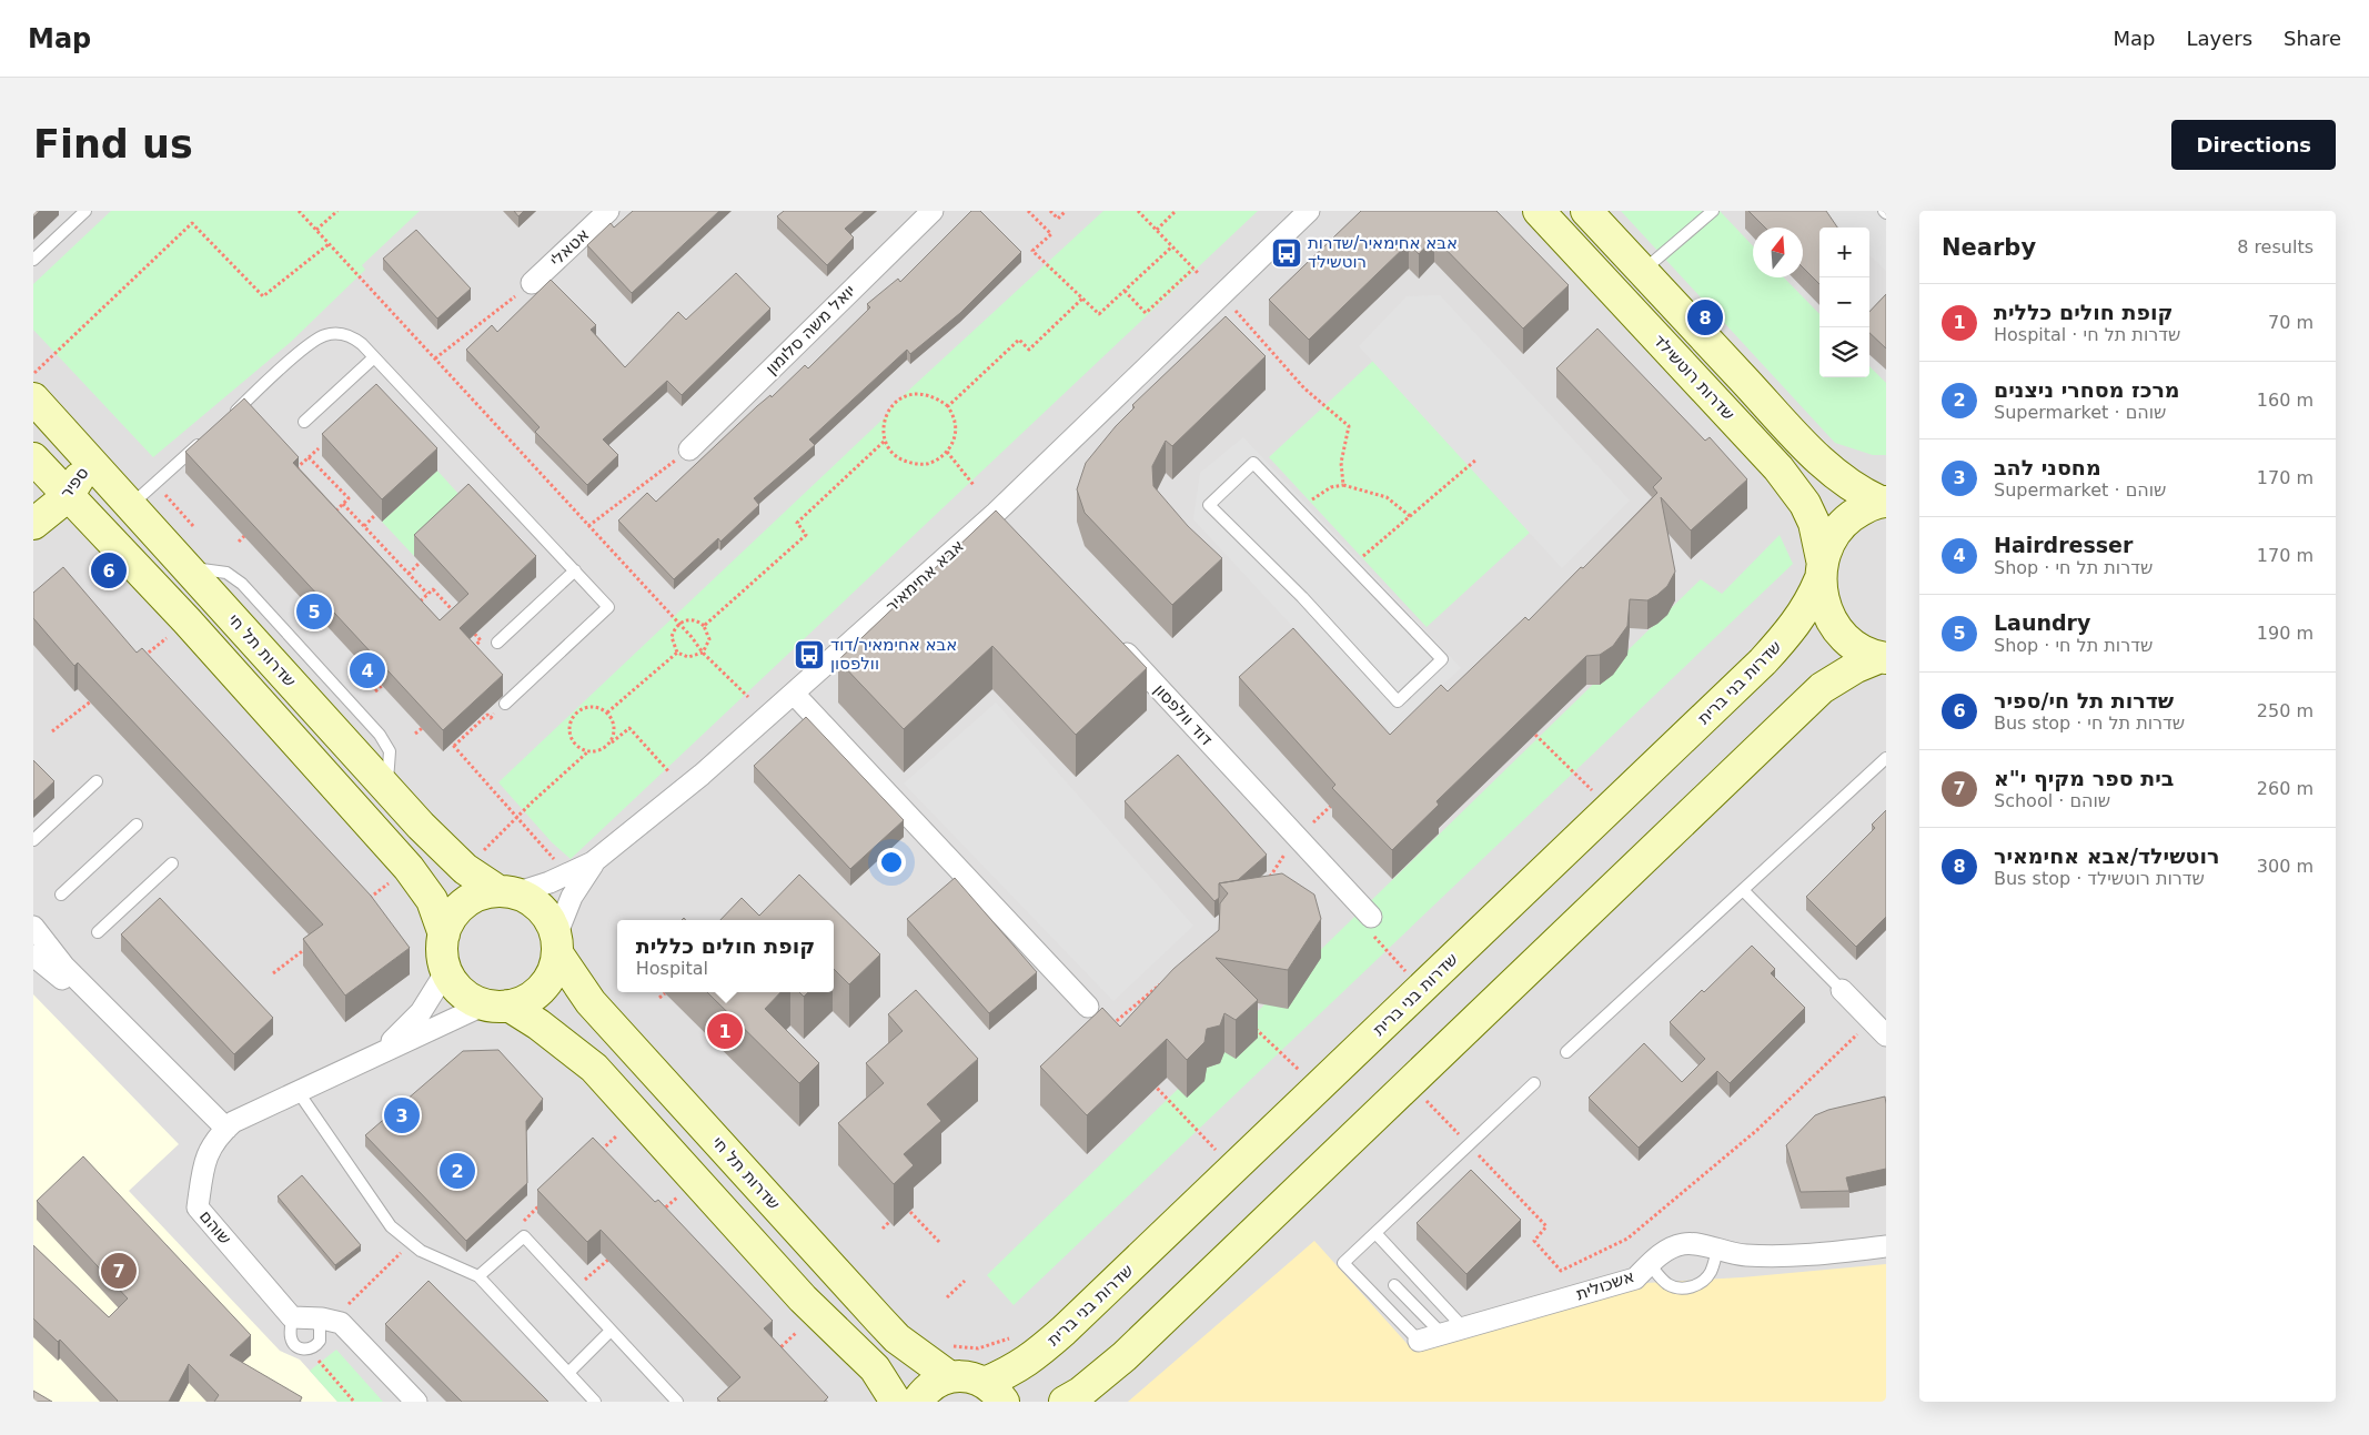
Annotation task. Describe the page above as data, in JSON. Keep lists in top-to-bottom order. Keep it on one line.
{"streets":{"main road":["שדרות רוטשילד","ספיר","שדרות תל חי","שדרות בני ברית"],"street":["אטאלי","יואל משה סלומון","אבא אחימאיר","דוד וולפסון","שוהם","אשכולית"]},"crossings":[["שדרות רוטשילד","שדרות בני ברית"],["ספיר","שדרות תל חי"],["אבא אחימאיר","שדרות תל חי"]],"places":{"bus stop":["אבא אחימאיר/שדרות רוטשילד","אבא אחימאיר/דוד וולפסון"]},"north":"top","page":{"header":"Map","nav":["Map","Layers","Share"],"buttons":"Directions","title":"Find us","heading":["Nearby","8 results"],"map_buttons":["+","−"],"list":[{"mark":"1","name":"קופת חולים כללית","note":"Hospital · שדרות תל חי","value":"70 m"},{"mark":"2","name":"מרכז מסחרי ניצנים","note":"Supermarket · שוהם","value":"160 m"},{"mark":"3","name":"מחסני להב","note":"Supermarket · שוהם","value":"170 m"},{"mark":"4","name":"Hairdresser","note":"Shop · שדרות תל חי","value":"170 m"},{"mark":"5","name":"Laundry","note":"Shop · שדרות תל חי","value":"190 m"},{"mark":"6","name":"שדרות תל חי/ספיר","note":"Bus stop · שדרות תל חי","value":"250 m"},{"mark":"7","name":"בית ספר מקיף י\"א","note":"School · שוהם","value":"260 m"},{"mark":"8","name":"רוטשילד/אבא אחימאיר","note":"Bus stop · שדרות רוטשילד","value":"300 m"}],"pins":["8","6","5","4","1","3","2","7"],"popup":["קופת חולים כללית","Hospital"]}}
